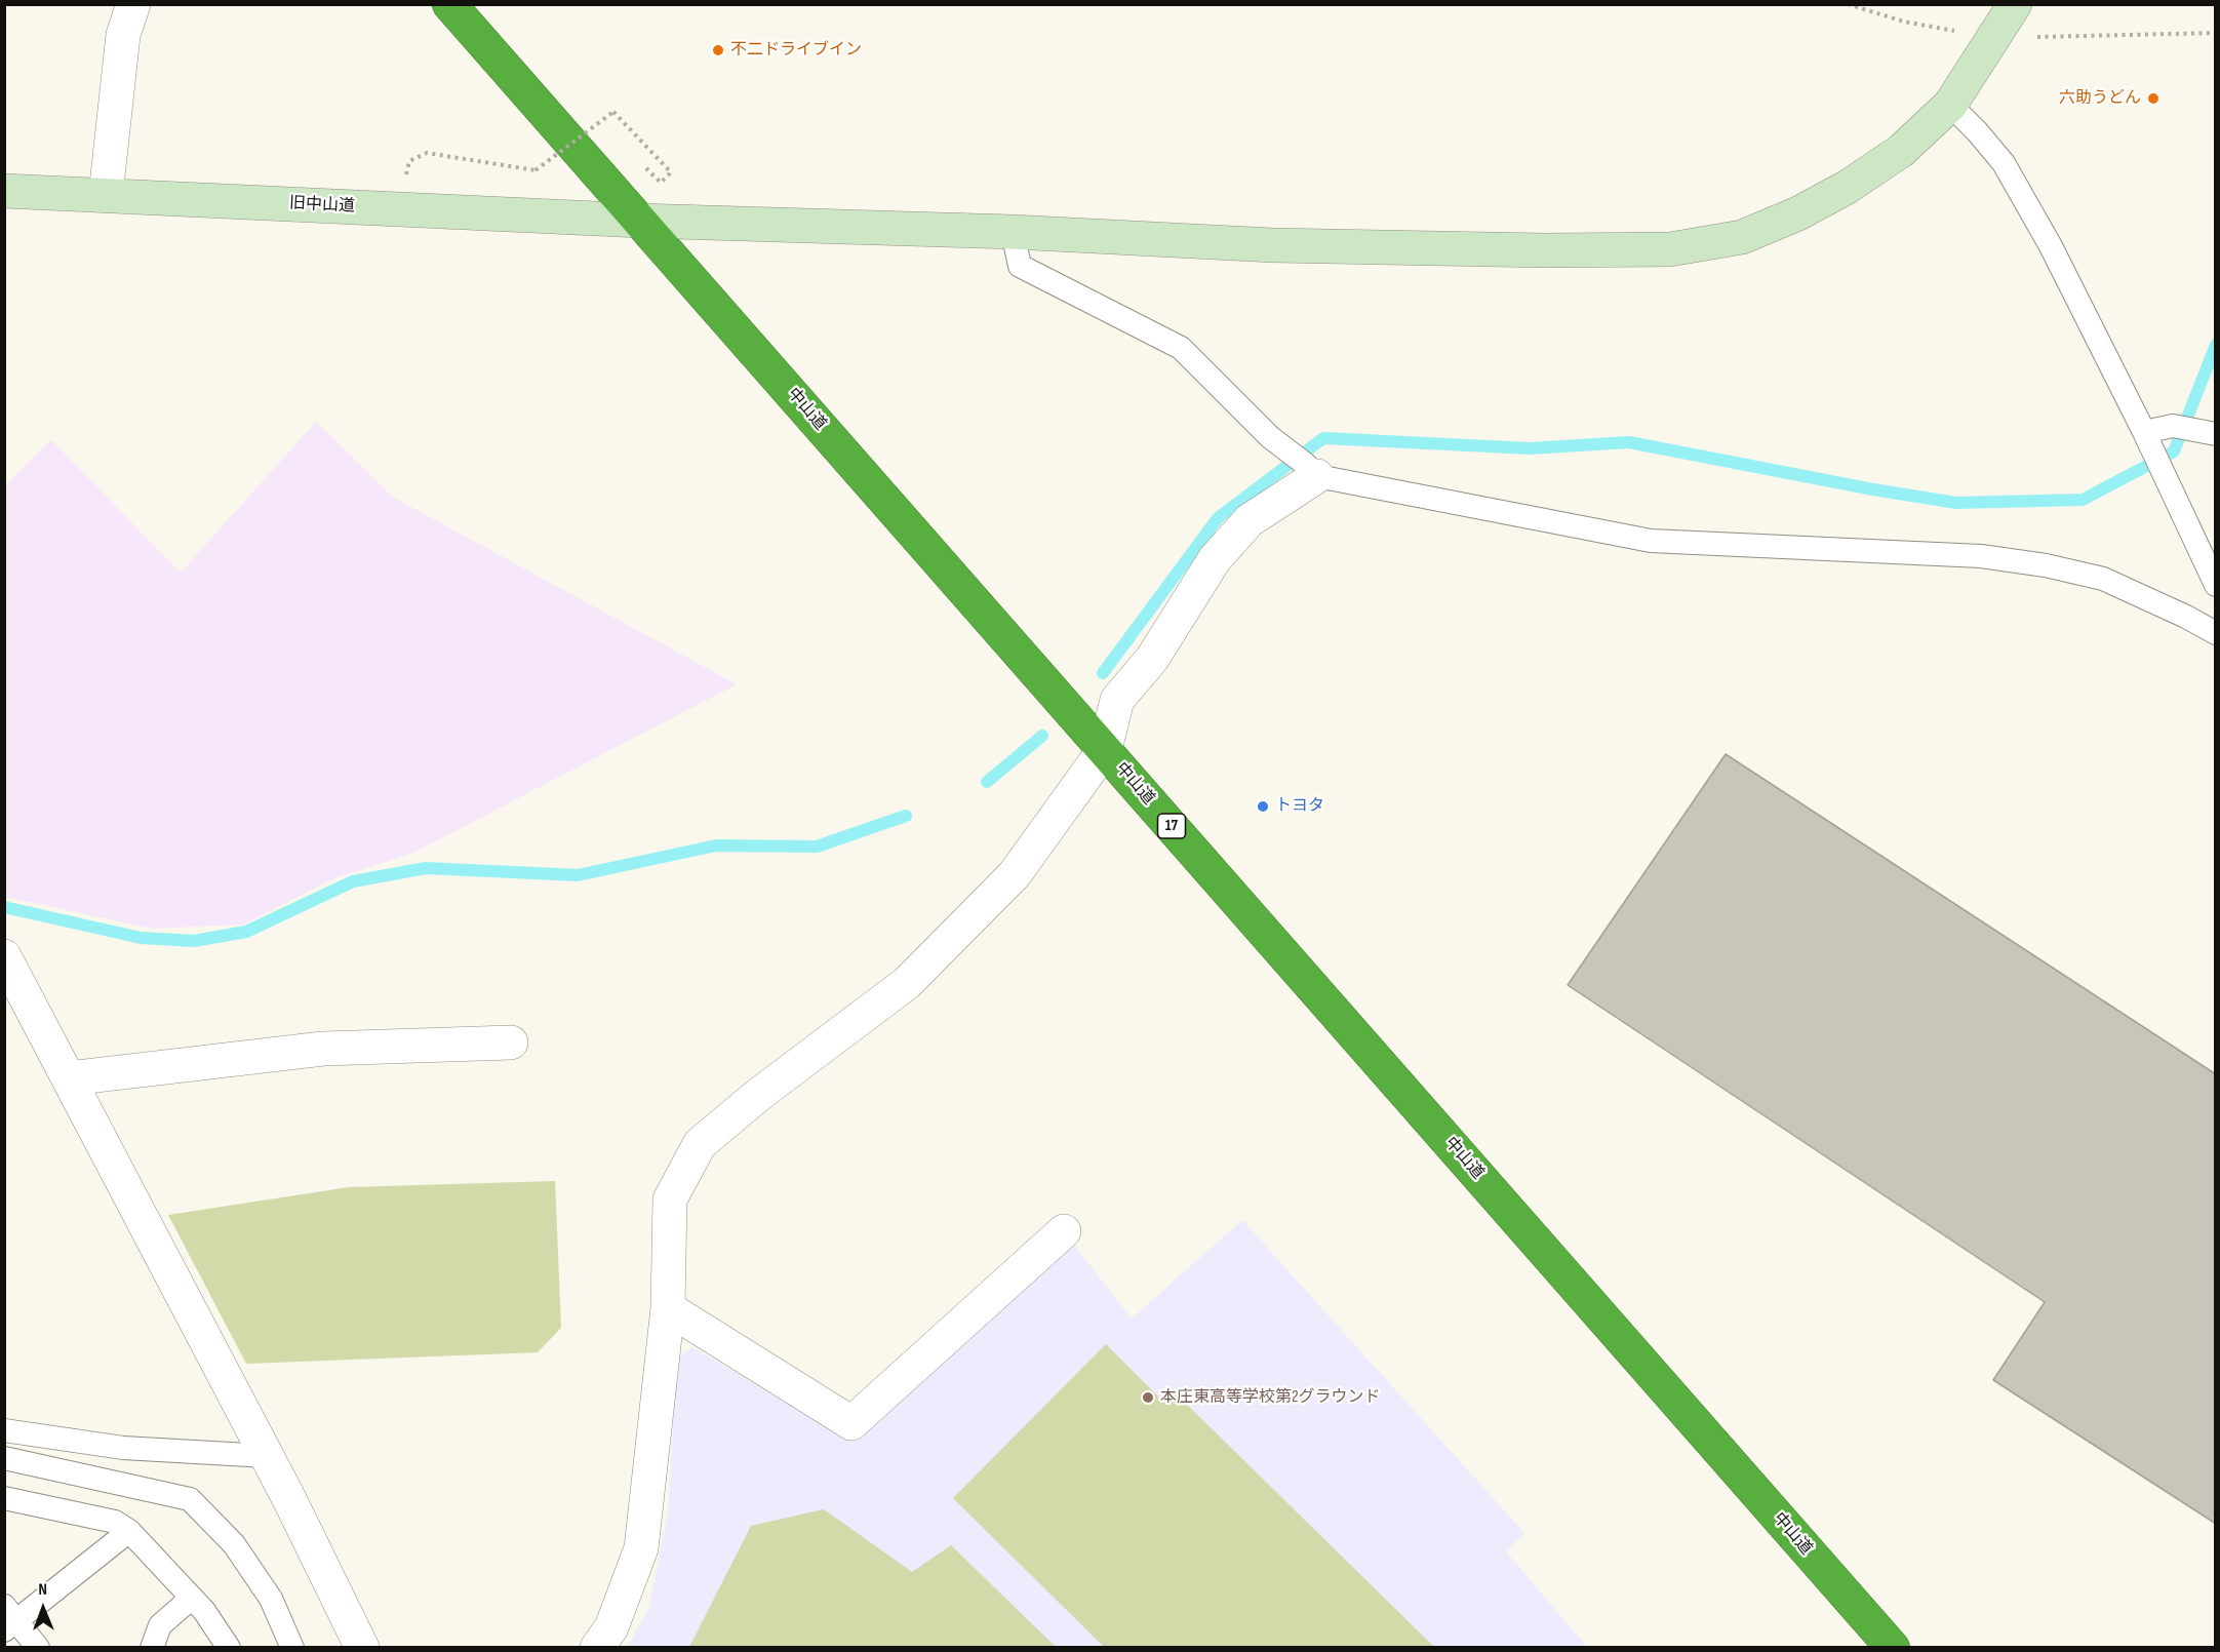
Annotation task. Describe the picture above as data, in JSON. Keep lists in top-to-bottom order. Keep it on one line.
{"streets":{"highway":["中山道","17"],"street":["旧中山道"]},"crossings":[["旧中山道","中山道"]],"places":["不二ドライブイン","六助うどん","トヨタ","本庄東高等学校第2グラウンド"],"north":"top"}
